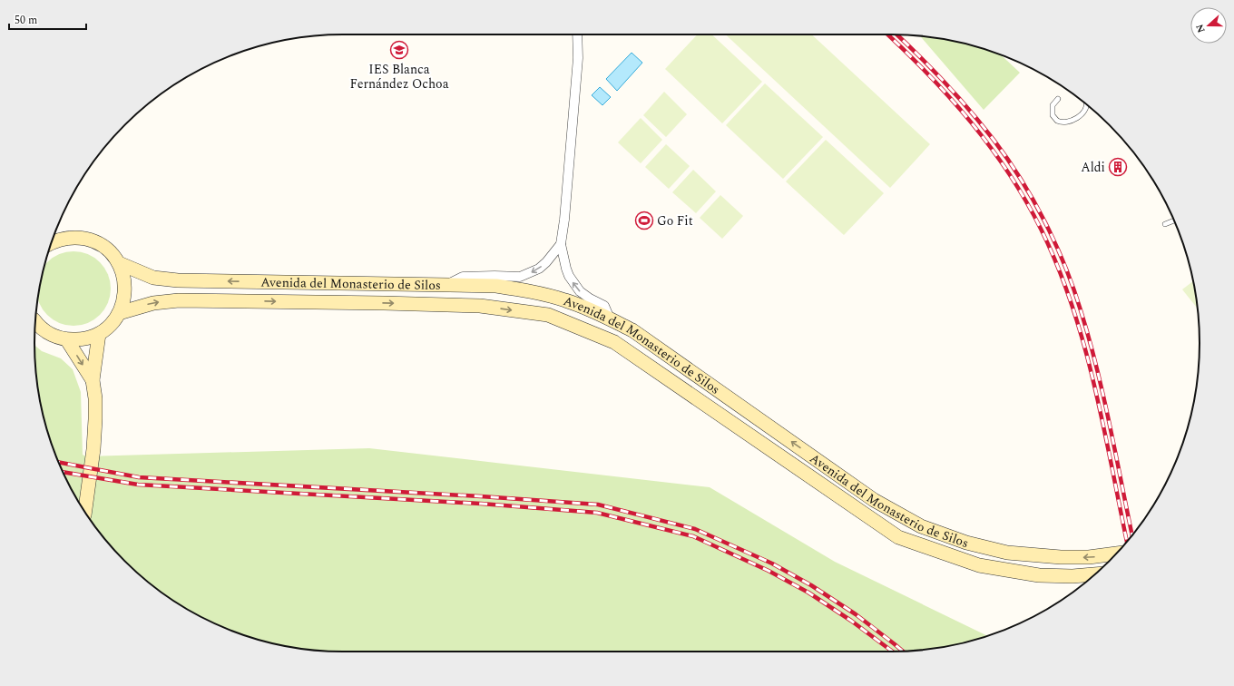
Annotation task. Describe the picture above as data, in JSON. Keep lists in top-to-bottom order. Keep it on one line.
{"streets":{"street":["Avenida del Monasterio de Silos"]},"places":{"school or university":["IES Blanca Fernández Ochoa"],"building":["Aldi"],"sports":["Go Fit"]},"scale_bar":"50 m","north":"left"}
